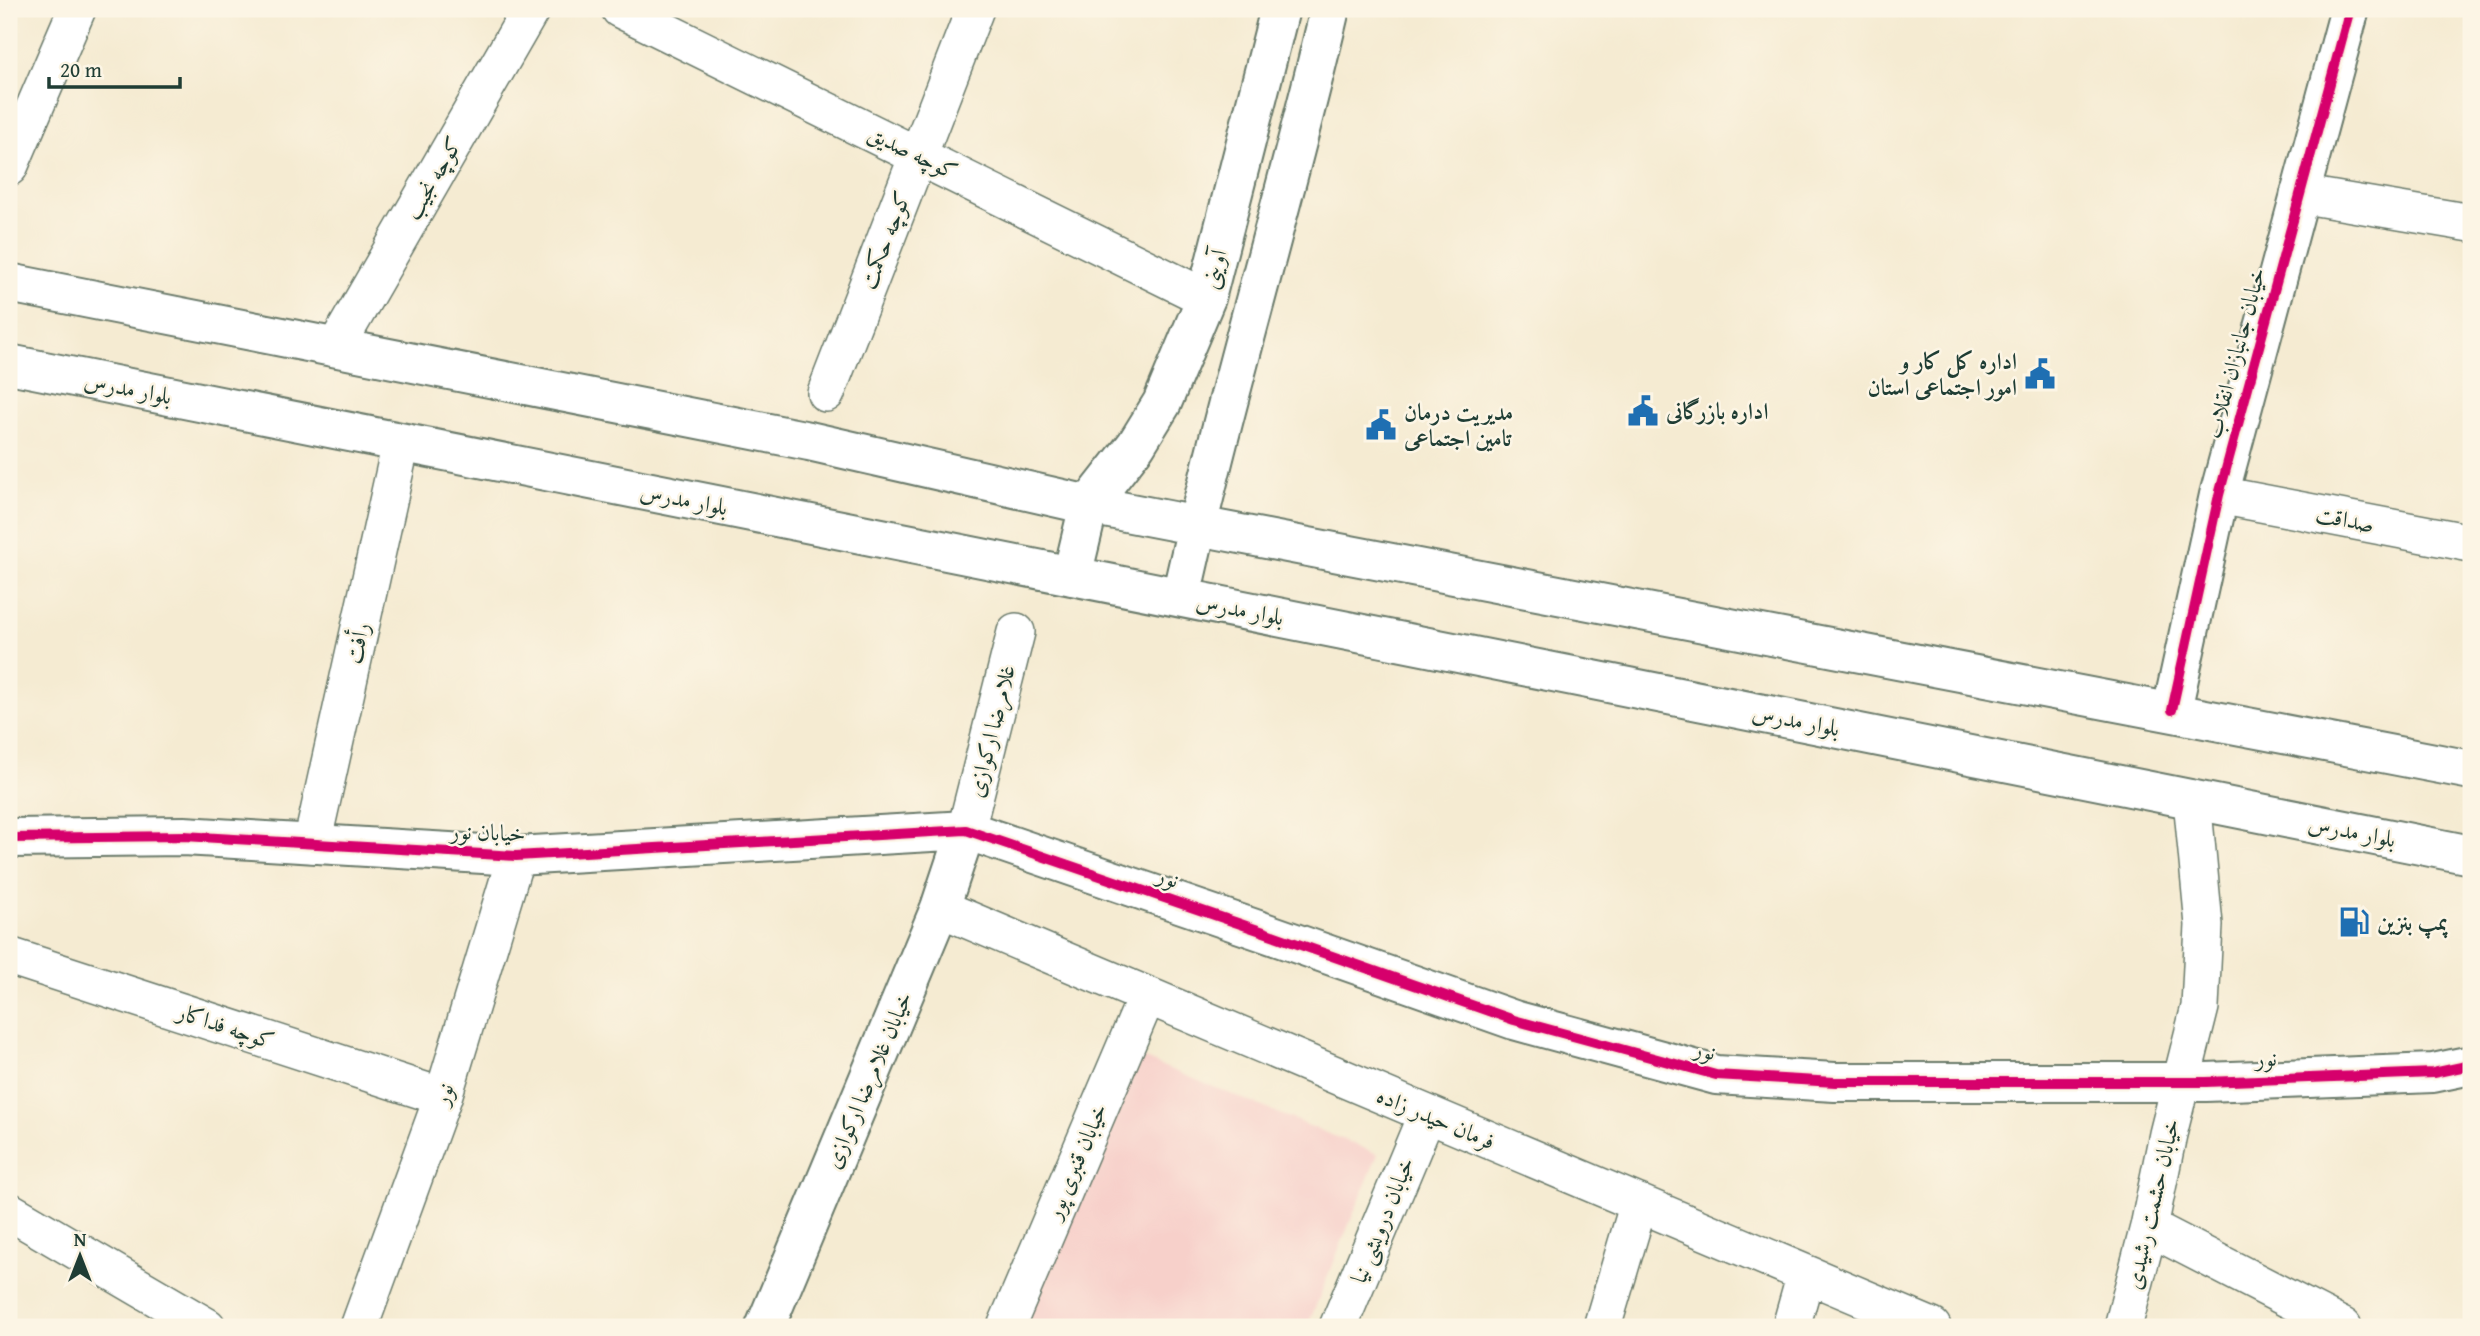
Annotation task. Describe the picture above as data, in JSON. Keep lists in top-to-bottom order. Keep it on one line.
{"streets":{"main road":["آوینی","خیابان جانبازان انقلاب","بلوار مدرس","خیابان نور","نور","خیابان غلامرضا ارکوازی"],"street":["کوچه صدیق","کوچه نجیب","کوچه حکمت","صداقت","رأفت","غلامرضا ارکوازی","کوچه فداکار","فرمان حیدر زاده","خیابان قنبری پور","خیابان حشمت رشیدی","خیابان درویشی نیا"]},"crossings":[["کوچه صدیق","کوچه حکمت"],["کوچه صدیق","آوینی"],["خیابان جانبازان انقلاب","صداقت"],["بلوار مدرس","رأفت"],["بلوار مدرس","خیابان حشمت رشیدی"],["رأفت","خیابان نور"],["غلامرضا ارکوازی","خیابان نور"],["غلامرضا ارکوازی","نور"],["غلامرضا ارکوازی","خیابان غلامرضا ارکوازی"],["خیابان نور","نور"],["خیابان نور","خیابان غلامرضا ارکوازی"],["نور","کوچه فداکار"],["نور","خیابان غلامرضا ارکوازی"],["نور","خیابان حشمت رشیدی"],["خیابان غلامرضا ارکوازی","فرمان حیدر زاده"],["فرمان حیدر زاده","خیابان قنبری پور"],["فرمان حیدر زاده","خیابان درویشی نیا"]],"places":{"public building":["اداره کل کار و امور اجتماعی استان","اداره بازرگانی","مدیریت درمان تامین اجتماعی"],"fuel station":["پمپ بنزین"]},"scale_bar":"20 m","north":"top"}
